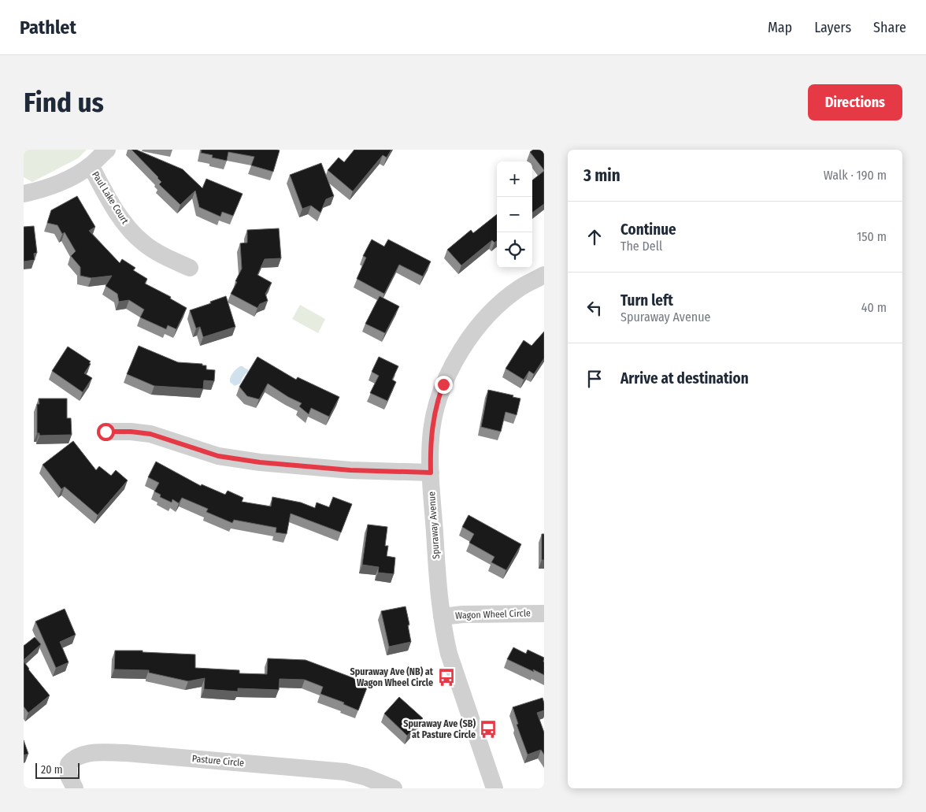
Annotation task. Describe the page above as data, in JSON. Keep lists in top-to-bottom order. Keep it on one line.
{"streets":{"street":["Paul Lake Court","Spuraway Avenue","Wagon Wheel Circle","Pasture Circle"]},"crossings":[["Spuraway Avenue","Wagon Wheel Circle"]],"places":{"bus stop":["Spuraway Ave (NB) at Wagon Wheel Circle","Spuraway Ave (SB) at Pasture Circle"]},"scale_bar":"20 m","page":{"header":"Pathlet","nav":["Map","Layers","Share"],"buttons":"Directions","title":"Find us","heading":["3 min","Walk · 190 m"],"map_buttons":["+","−"],"list":[["Continue","The Dell","150 m"],["Turn left","Spuraway Avenue","40 m"],"Arrive at destination"],"scale":"20 m"}}
